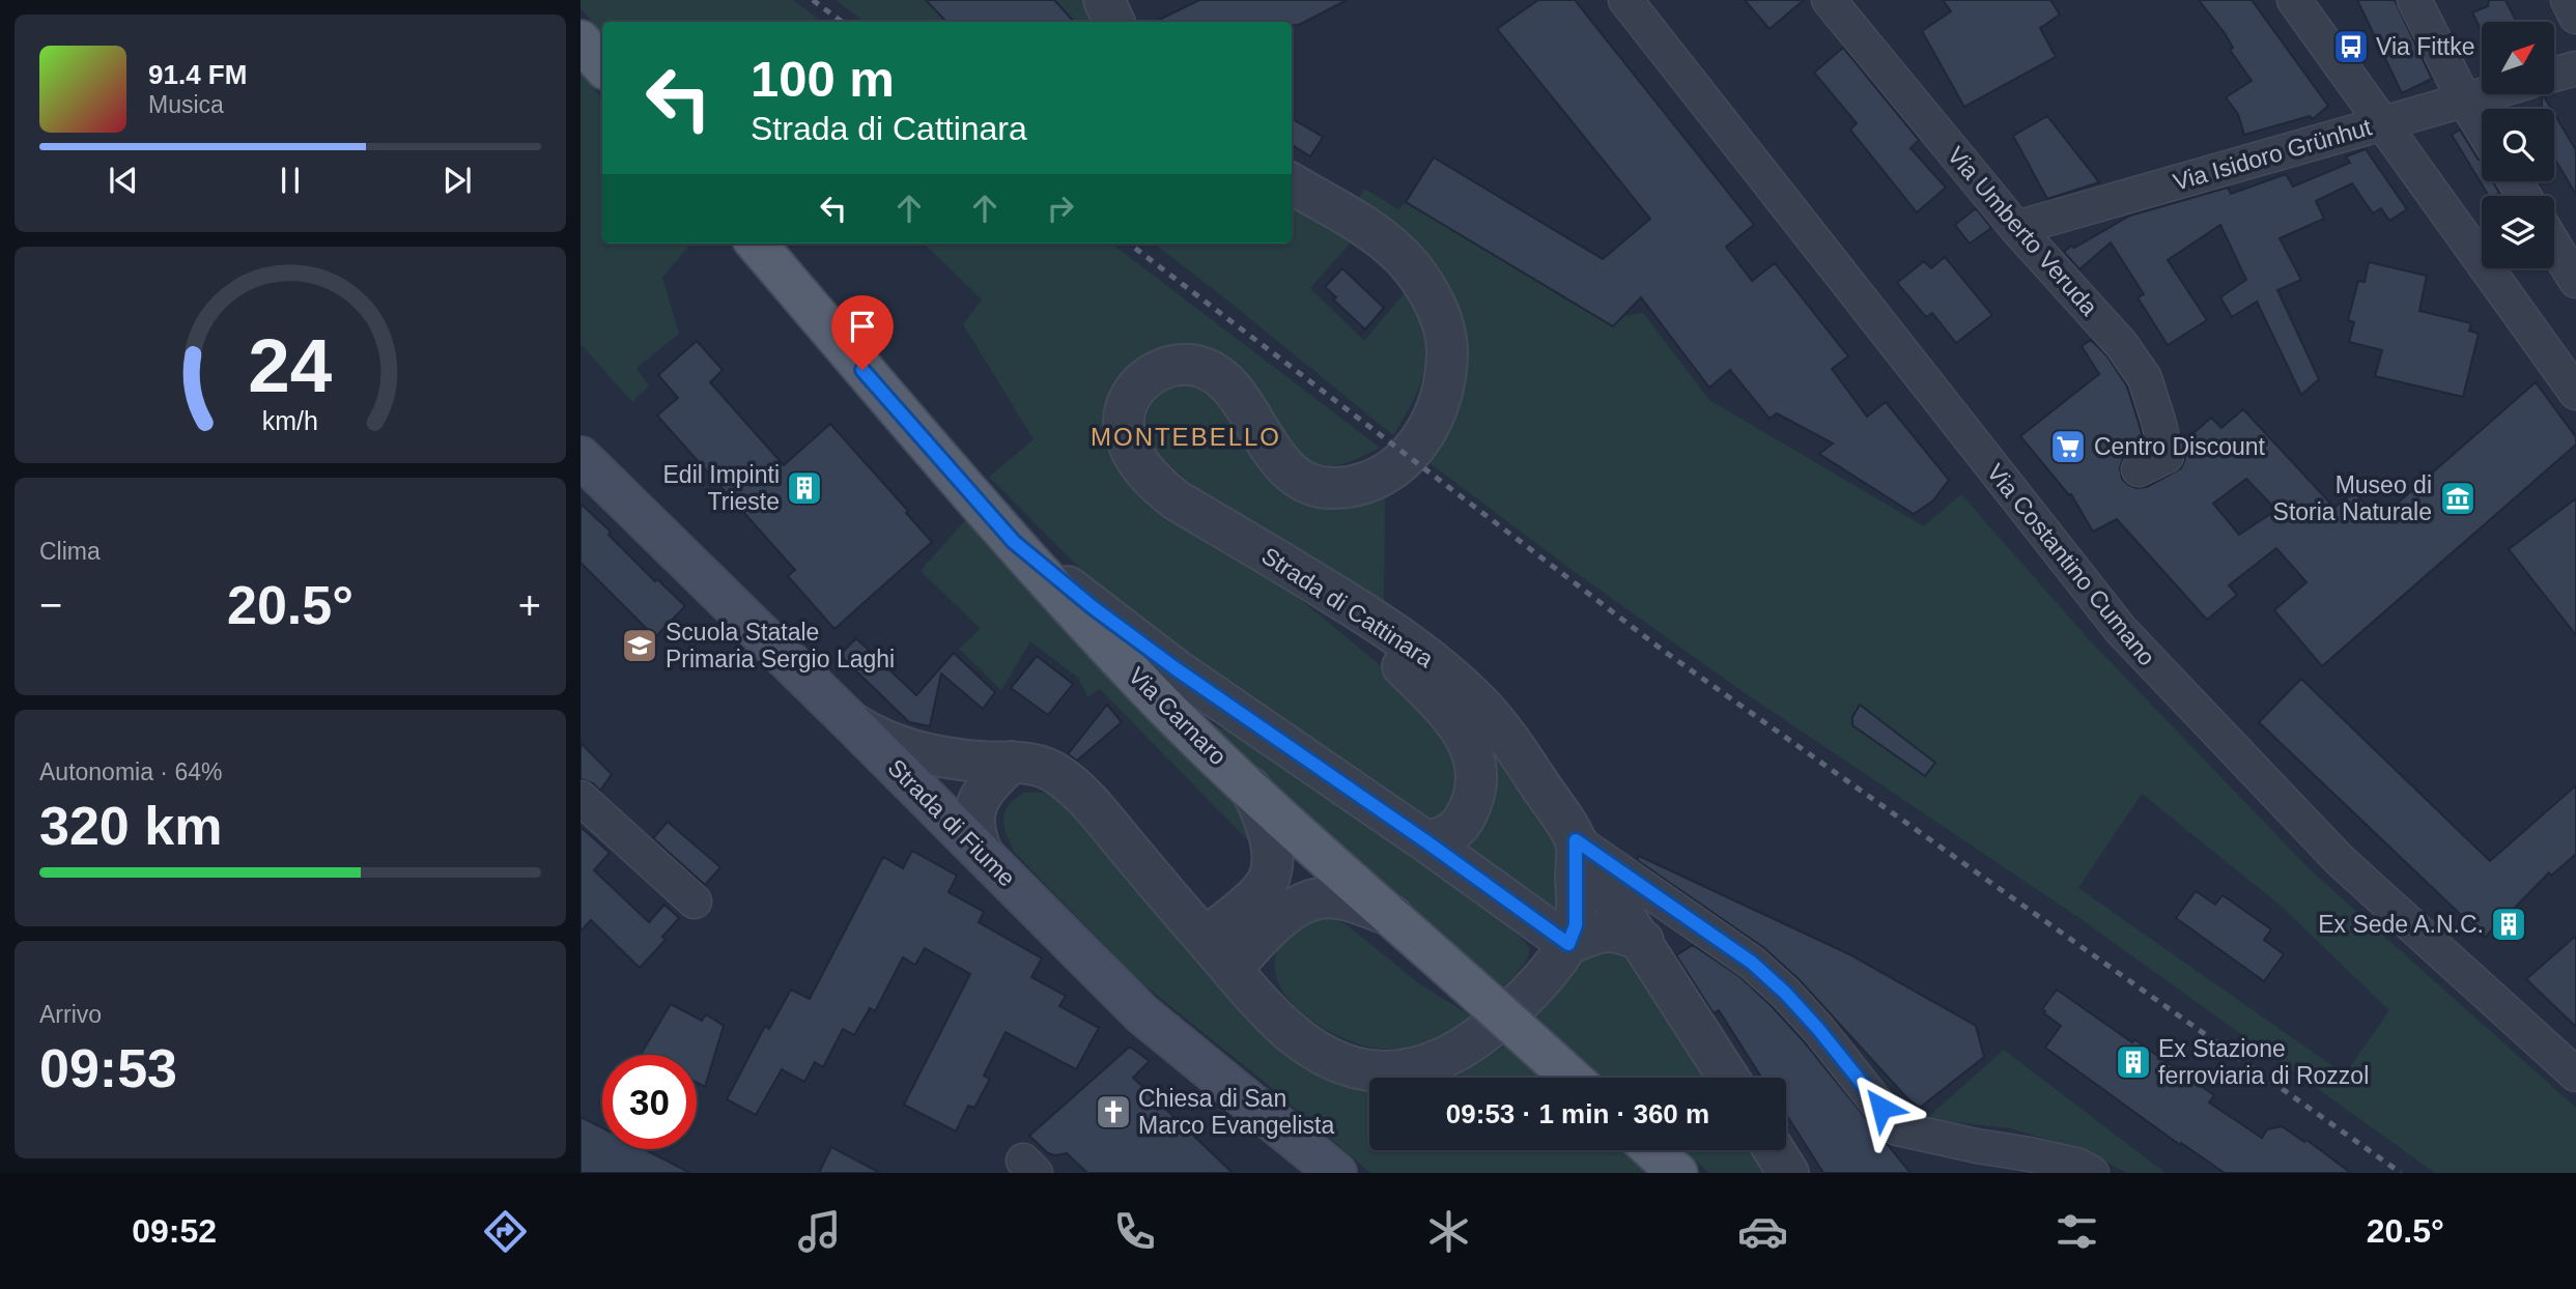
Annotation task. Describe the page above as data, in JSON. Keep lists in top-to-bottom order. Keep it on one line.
{"streets":{"main road":["Via Carnaro","Strada di Fiume"],"street":["Via Isidoro Grünhut","Via Umberto Veruda","Via Costantino Cumano","Strada di Cattinara"]},"crossings":[["Via Isidoro Grünhut","Via Umberto Veruda"]],"districts":["MONTEBELLO"],"places":{"bus stop":["Via Fittke"],"supermarket":["Centro Discount"],"building":["Edil Impinti Trieste","Ex Sede A.N.C.","Ex Stazione ferroviaria di Rozzol"],"museum":["Museo di Storia Naturale"],"school or university":["Scuola Statale Primaria Sergio Laghi"],"church":["Chiesa di San Marco Evangelista"]},"north":"top right","page":{"turn":["100 m","Strada di Cattinara"],"song":["91.4 FM","Musica"],"tile":["Clima",["Autonomia · 64%","320 km"],["Arrivo","09:53"]],"heat":["−","20.5°","+"],"limit":"30","trip":"09:53 · 1 min · 360 m","tabs":["09:52","20.5°"],"gauge":["24","km/h"]}}
